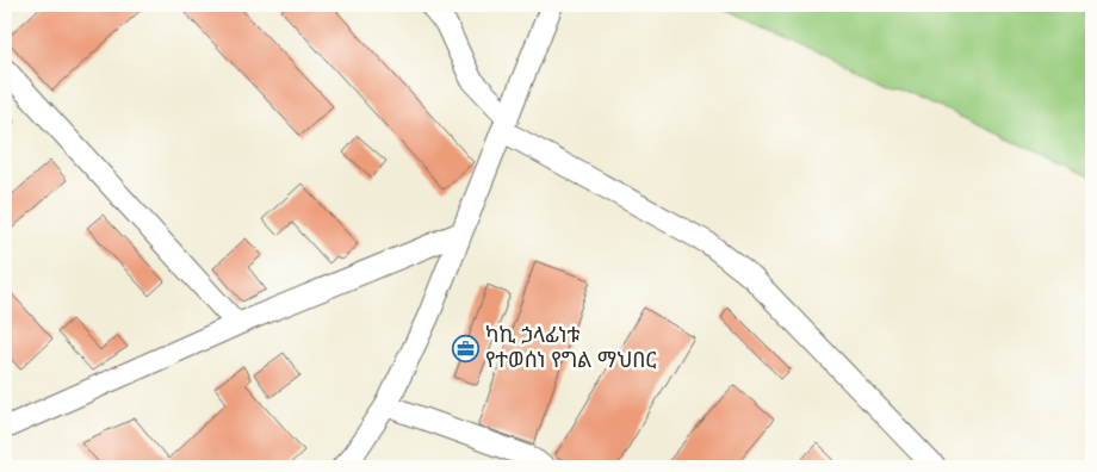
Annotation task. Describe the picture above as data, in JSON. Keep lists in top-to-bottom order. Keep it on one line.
{"places":{"office":["ካኪ ኃላፊነቱ የተወሰነ የግል ማህበር"]}}
